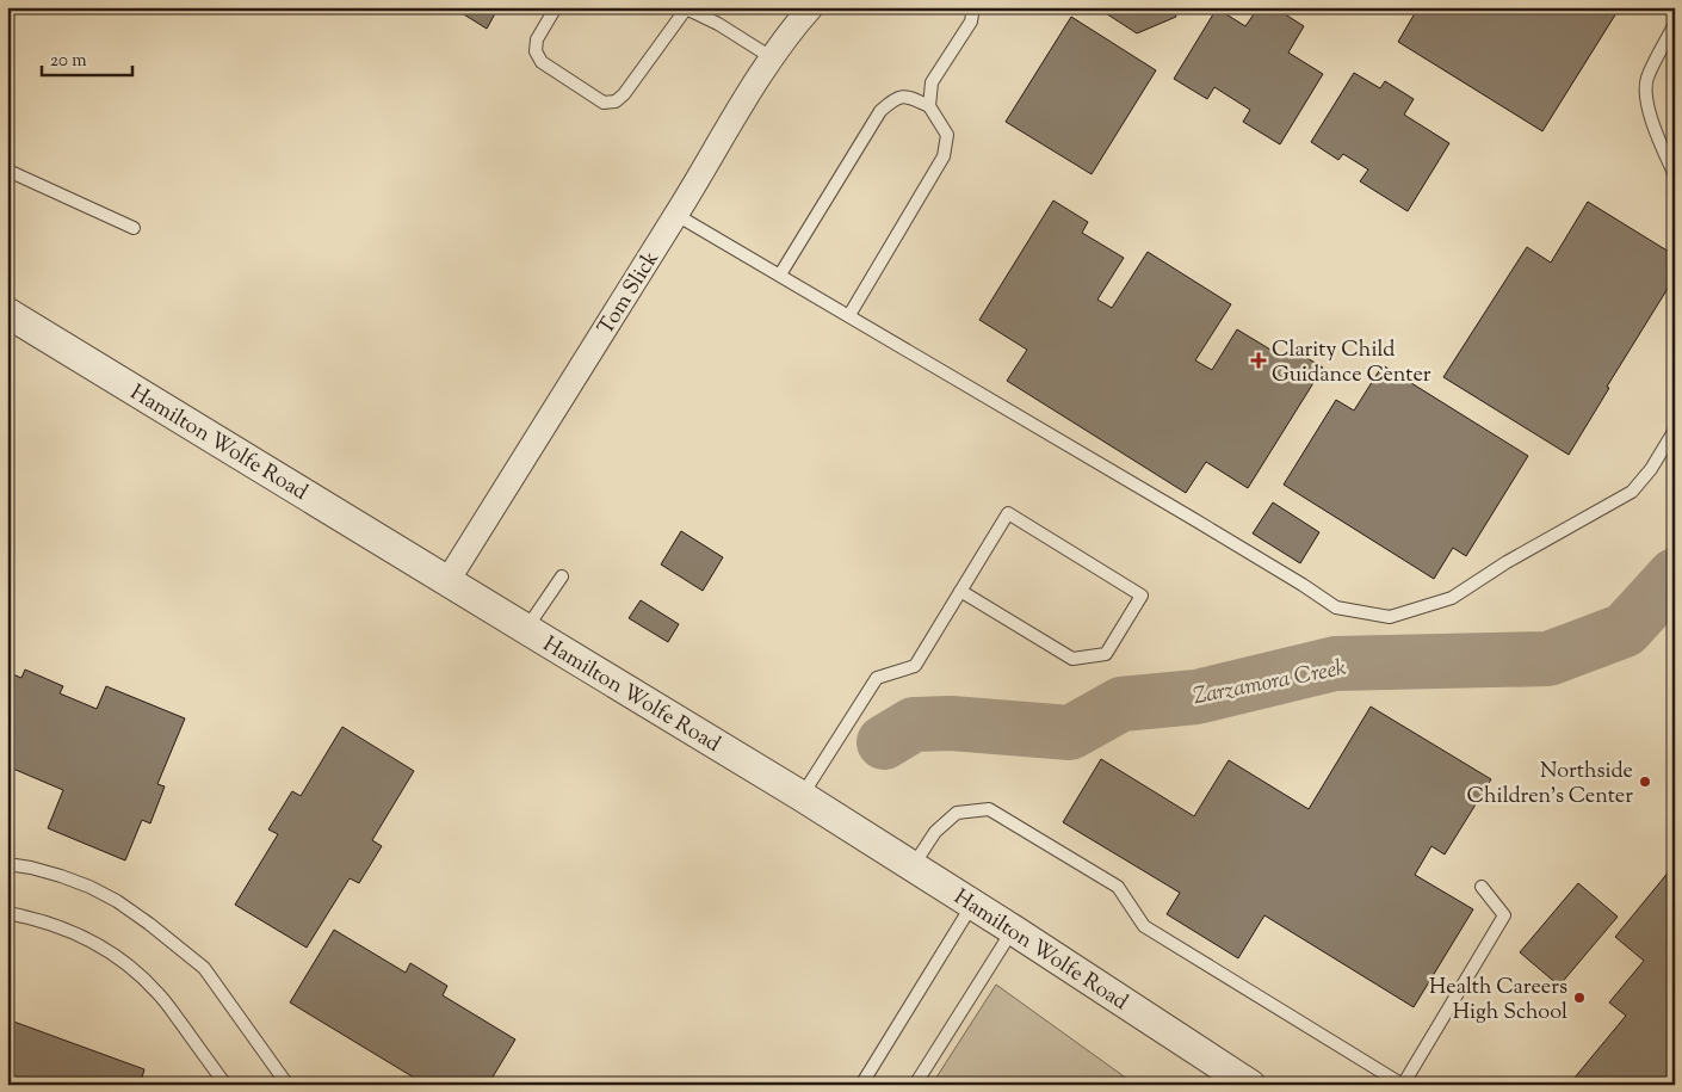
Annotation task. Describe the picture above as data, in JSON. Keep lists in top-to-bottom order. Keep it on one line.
{"streets":{"street":["Tom Slick","Hamilton Wolfe Road"]},"crossings":[["Tom Slick","Hamilton Wolfe Road"]],"water":["Zarzamora Creek"],"places":{"health":["Clarity Child Guidance Center"],"other":["Northside Children's Center","Health Careers High School"]},"scale_bar":"20 m"}
